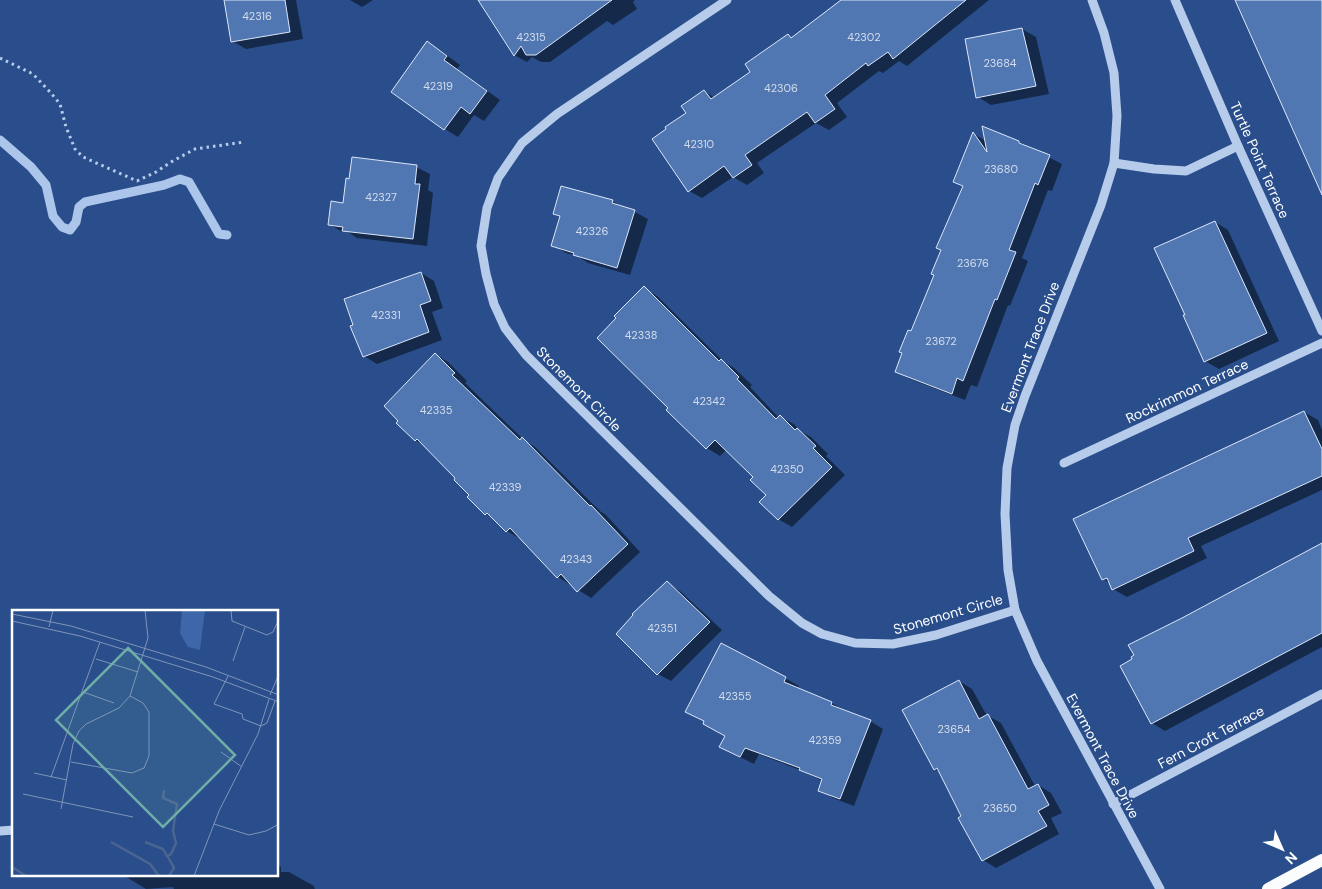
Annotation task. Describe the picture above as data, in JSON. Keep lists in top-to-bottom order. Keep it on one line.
{"streets":{"street":["Turtle Point Terrace","Evermont Trace Drive","Stonemont Circle","Rockrimmon Terrace","Fern Croft Terrace"]},"crossings":[["Evermont Trace Drive","Stonemont Circle"],["Evermont Trace Drive","Fern Croft Terrace"]],"house_numbers":["42316","42315","42302","23684","42319","42306","42310","23680","42327","42326","23676","42331","42338","23672","42342","42335","42350","42339","42343","42351","42355","23654","42359","23650"],"north":"bottom right"}
